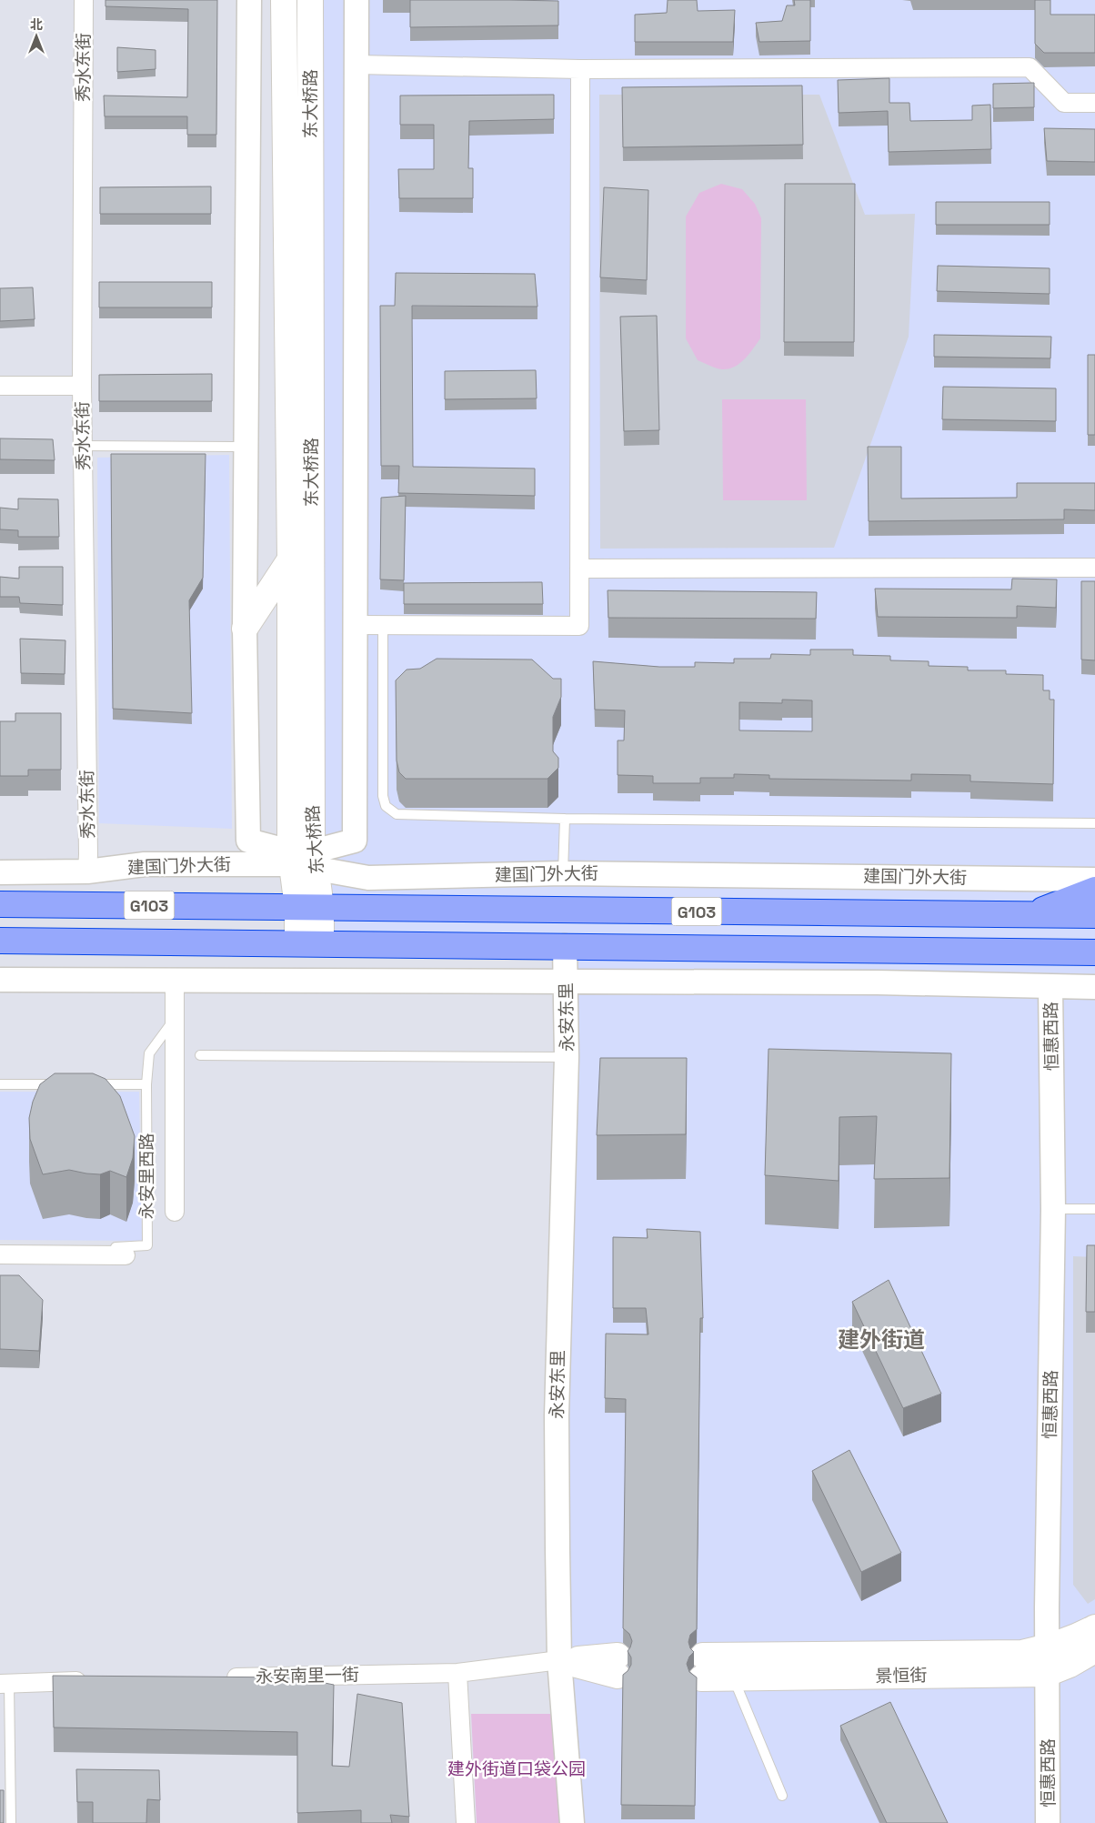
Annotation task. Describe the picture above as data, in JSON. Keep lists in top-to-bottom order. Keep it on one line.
{"streets":{"highway":["建国门外大街","G103"],"main road":["东大桥路","景恒街"],"street":["秀水东街","永安东里","恒惠西路","永安里西路","永安南里一街"]},"crossings":[["秀水东街","建国门外大街"],["东大桥路","建国门外大街"],["东大桥路","G103"],["G103","永安东里"],["永安东里","永安南里一街"],["恒惠西路","景恒街"]],"districts":["建外街道"],"parks":["建外街道口袋公园"],"north":"top"}
